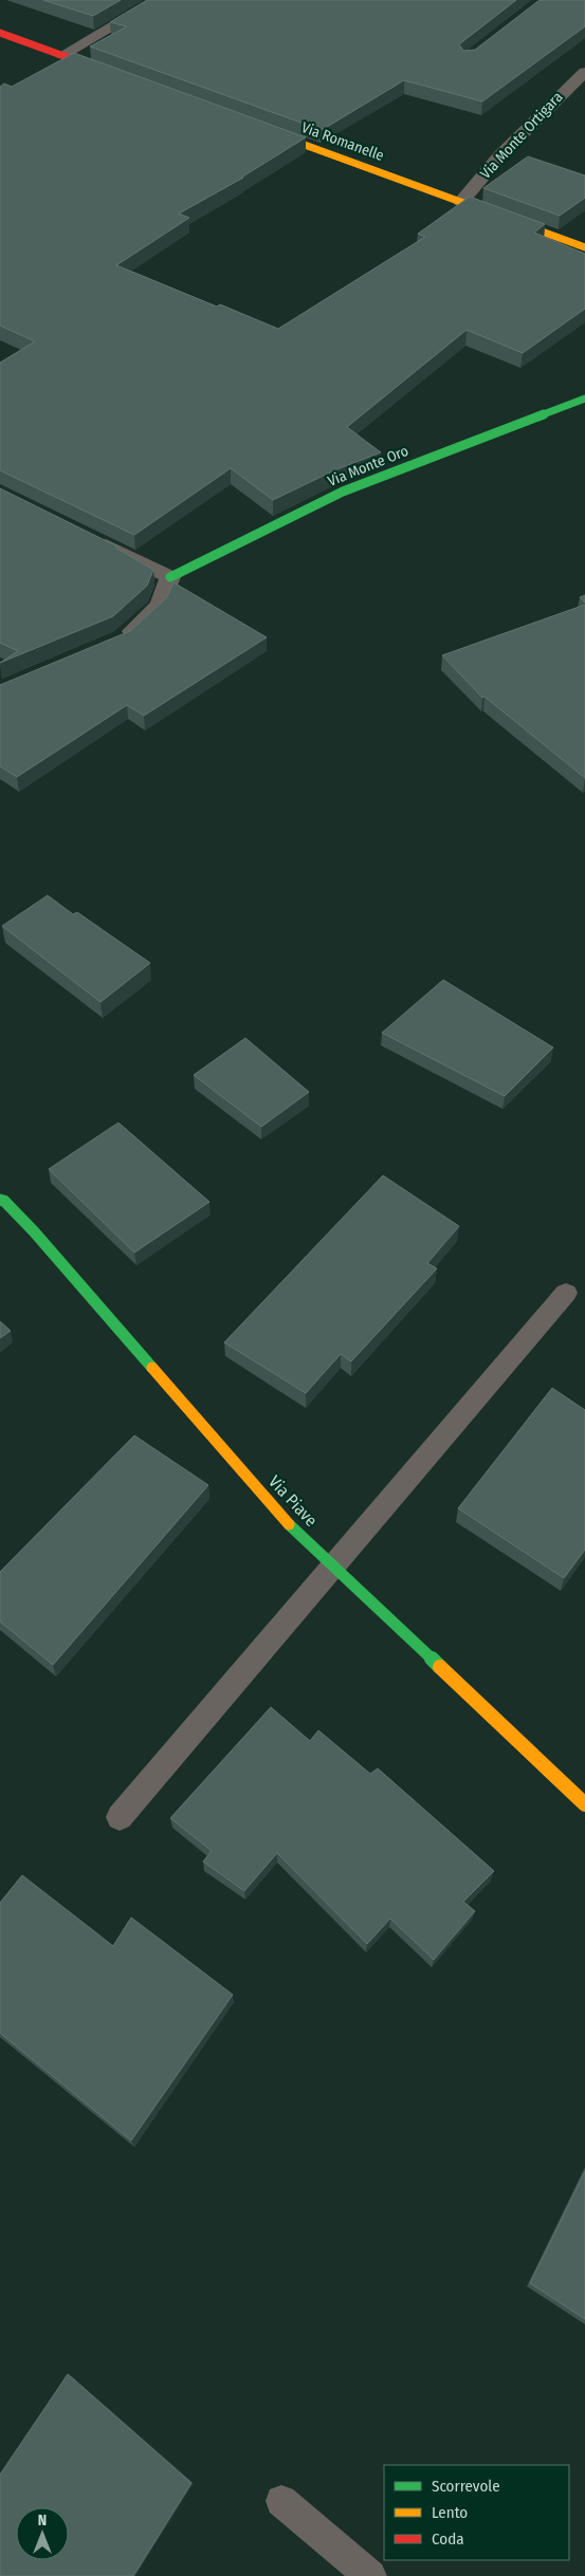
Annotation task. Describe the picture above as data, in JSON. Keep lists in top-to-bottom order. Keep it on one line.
{"streets":{"street":["Via Monte Ortigara","Via Romanelle","Via Monte Oro","Via Piave"]},"crossings":[["Via Monte Ortigara","Via Romanelle"]],"legend":["Scorrevole","Lento","Coda"],"north":"top"}
